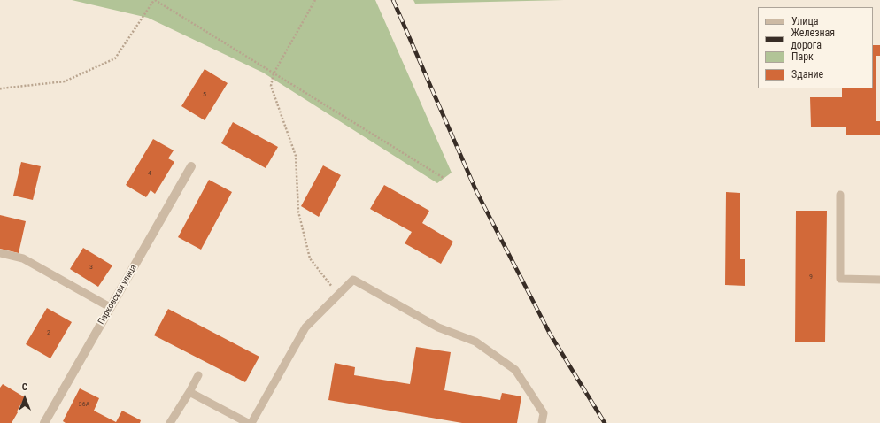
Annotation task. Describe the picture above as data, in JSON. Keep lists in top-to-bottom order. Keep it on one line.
{"streets":{"street":["Парковская улица"]},"house_numbers":["5","4","3","9","2","36А"],"legend":["Улица","Железная дорога","Парк","Здание"],"north":"top"}
